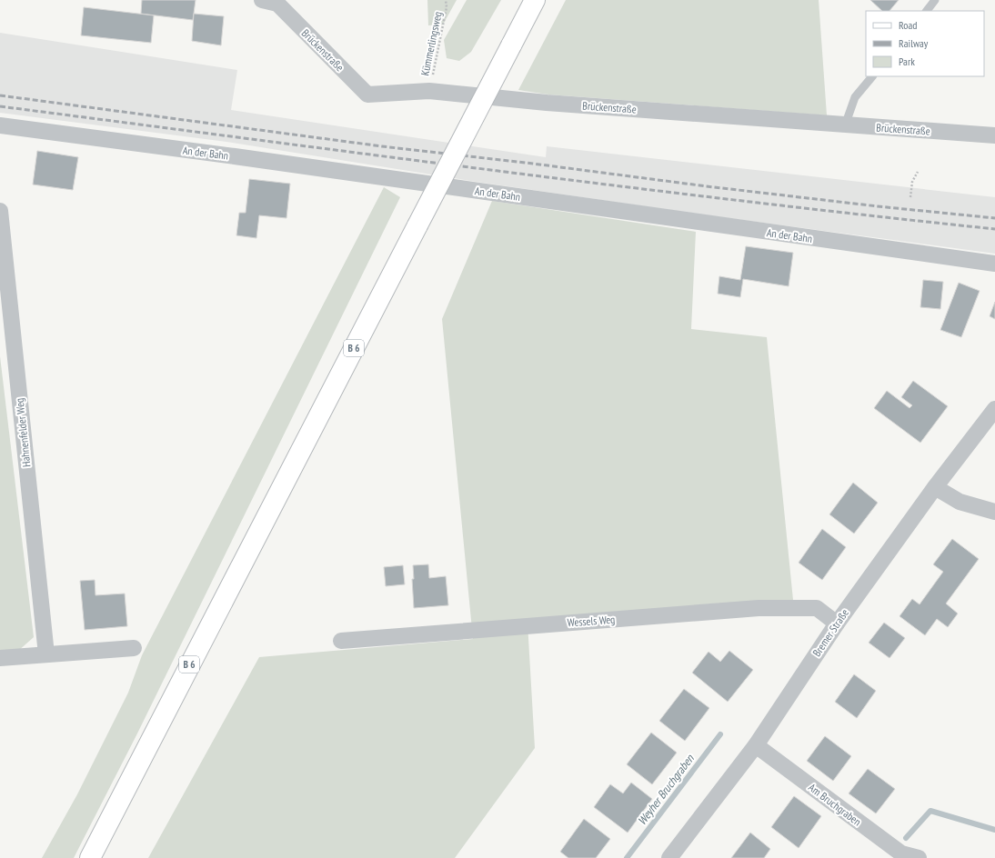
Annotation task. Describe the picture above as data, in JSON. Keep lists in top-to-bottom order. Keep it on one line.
{"streets":{"main road":["B 6"],"street":["Brückenstraße","An der Bahn","Hahnenfelder Weg","Wessels Weg","Bremer Straße","Am Bruchgraben"],"path":["Kümmerlingsweg"]},"crossings":[["Kümmerlingsweg","Brückenstraße"],["Wessels Weg","Bremer Straße"],["Bremer Straße","Am Bruchgraben"]],"water":["Weyher Bruchgraben"],"legend":["Road","Railway","Park"]}
